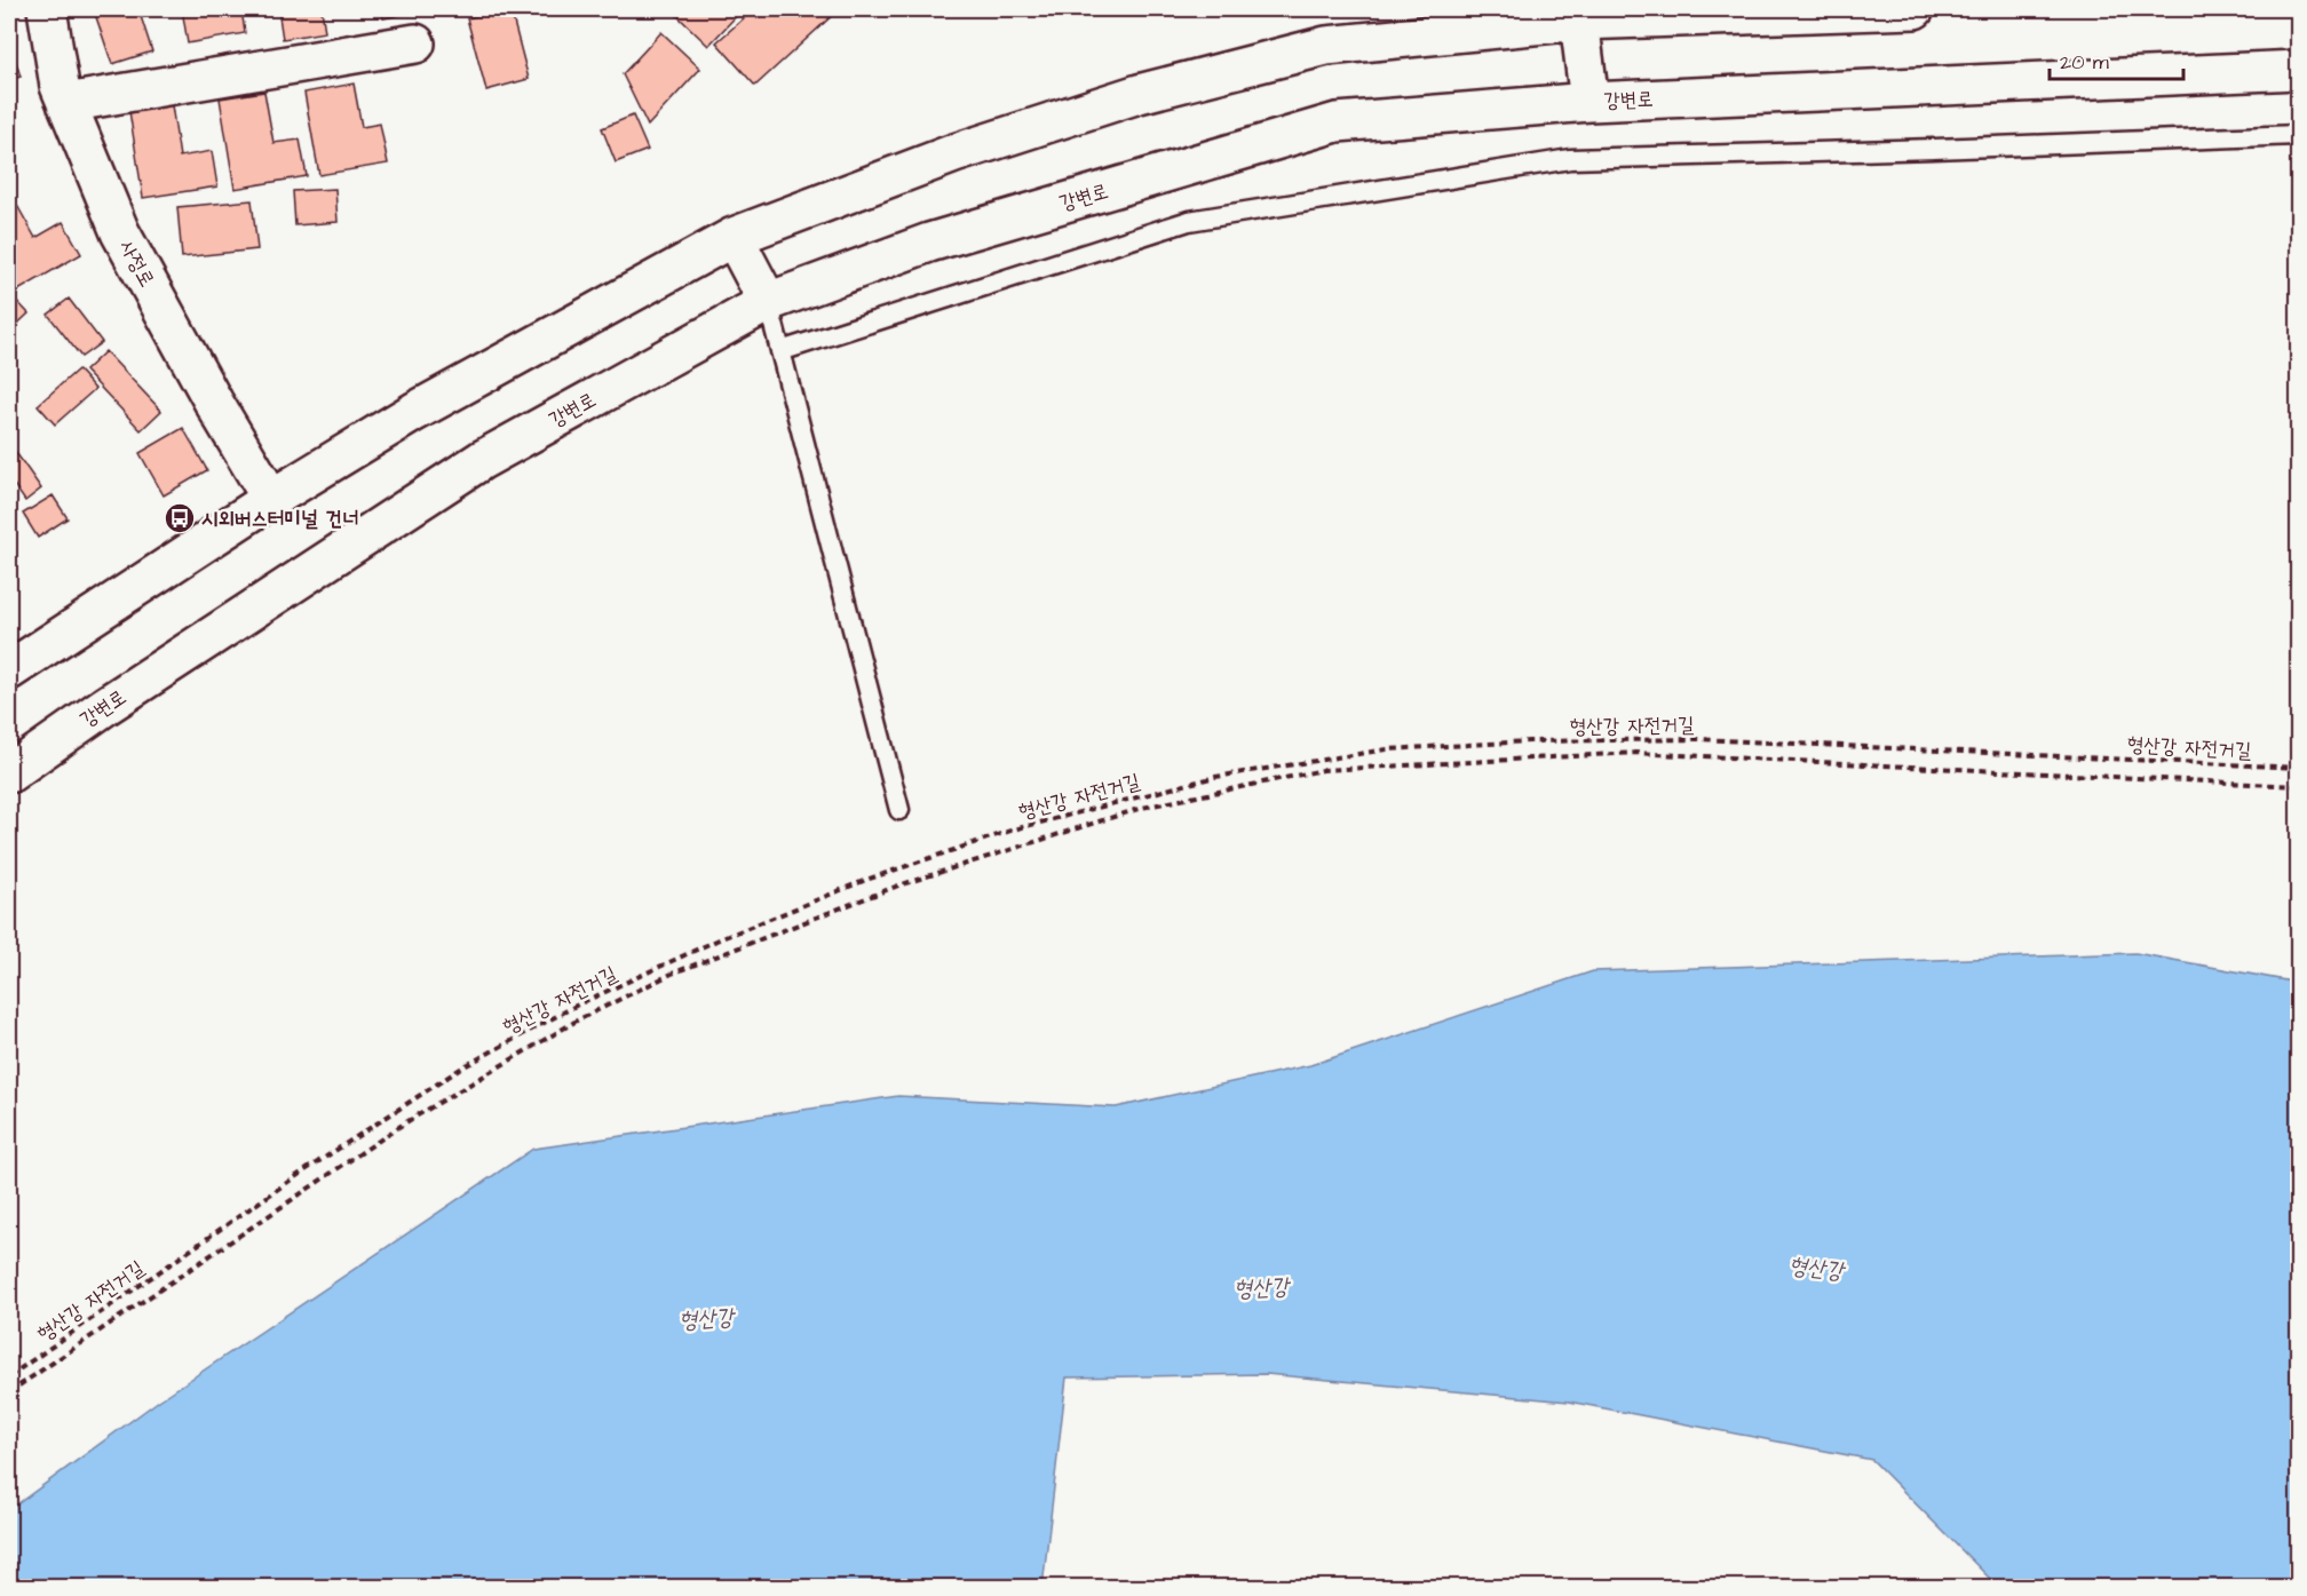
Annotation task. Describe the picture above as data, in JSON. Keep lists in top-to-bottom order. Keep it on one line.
{"streets":{"street":["강변로","사정로"],"path":["형산강 자전거길"]},"water":["형산강"],"places":{"bus stop":["시외버스터미널 건너"]},"scale_bar":"20 m"}
